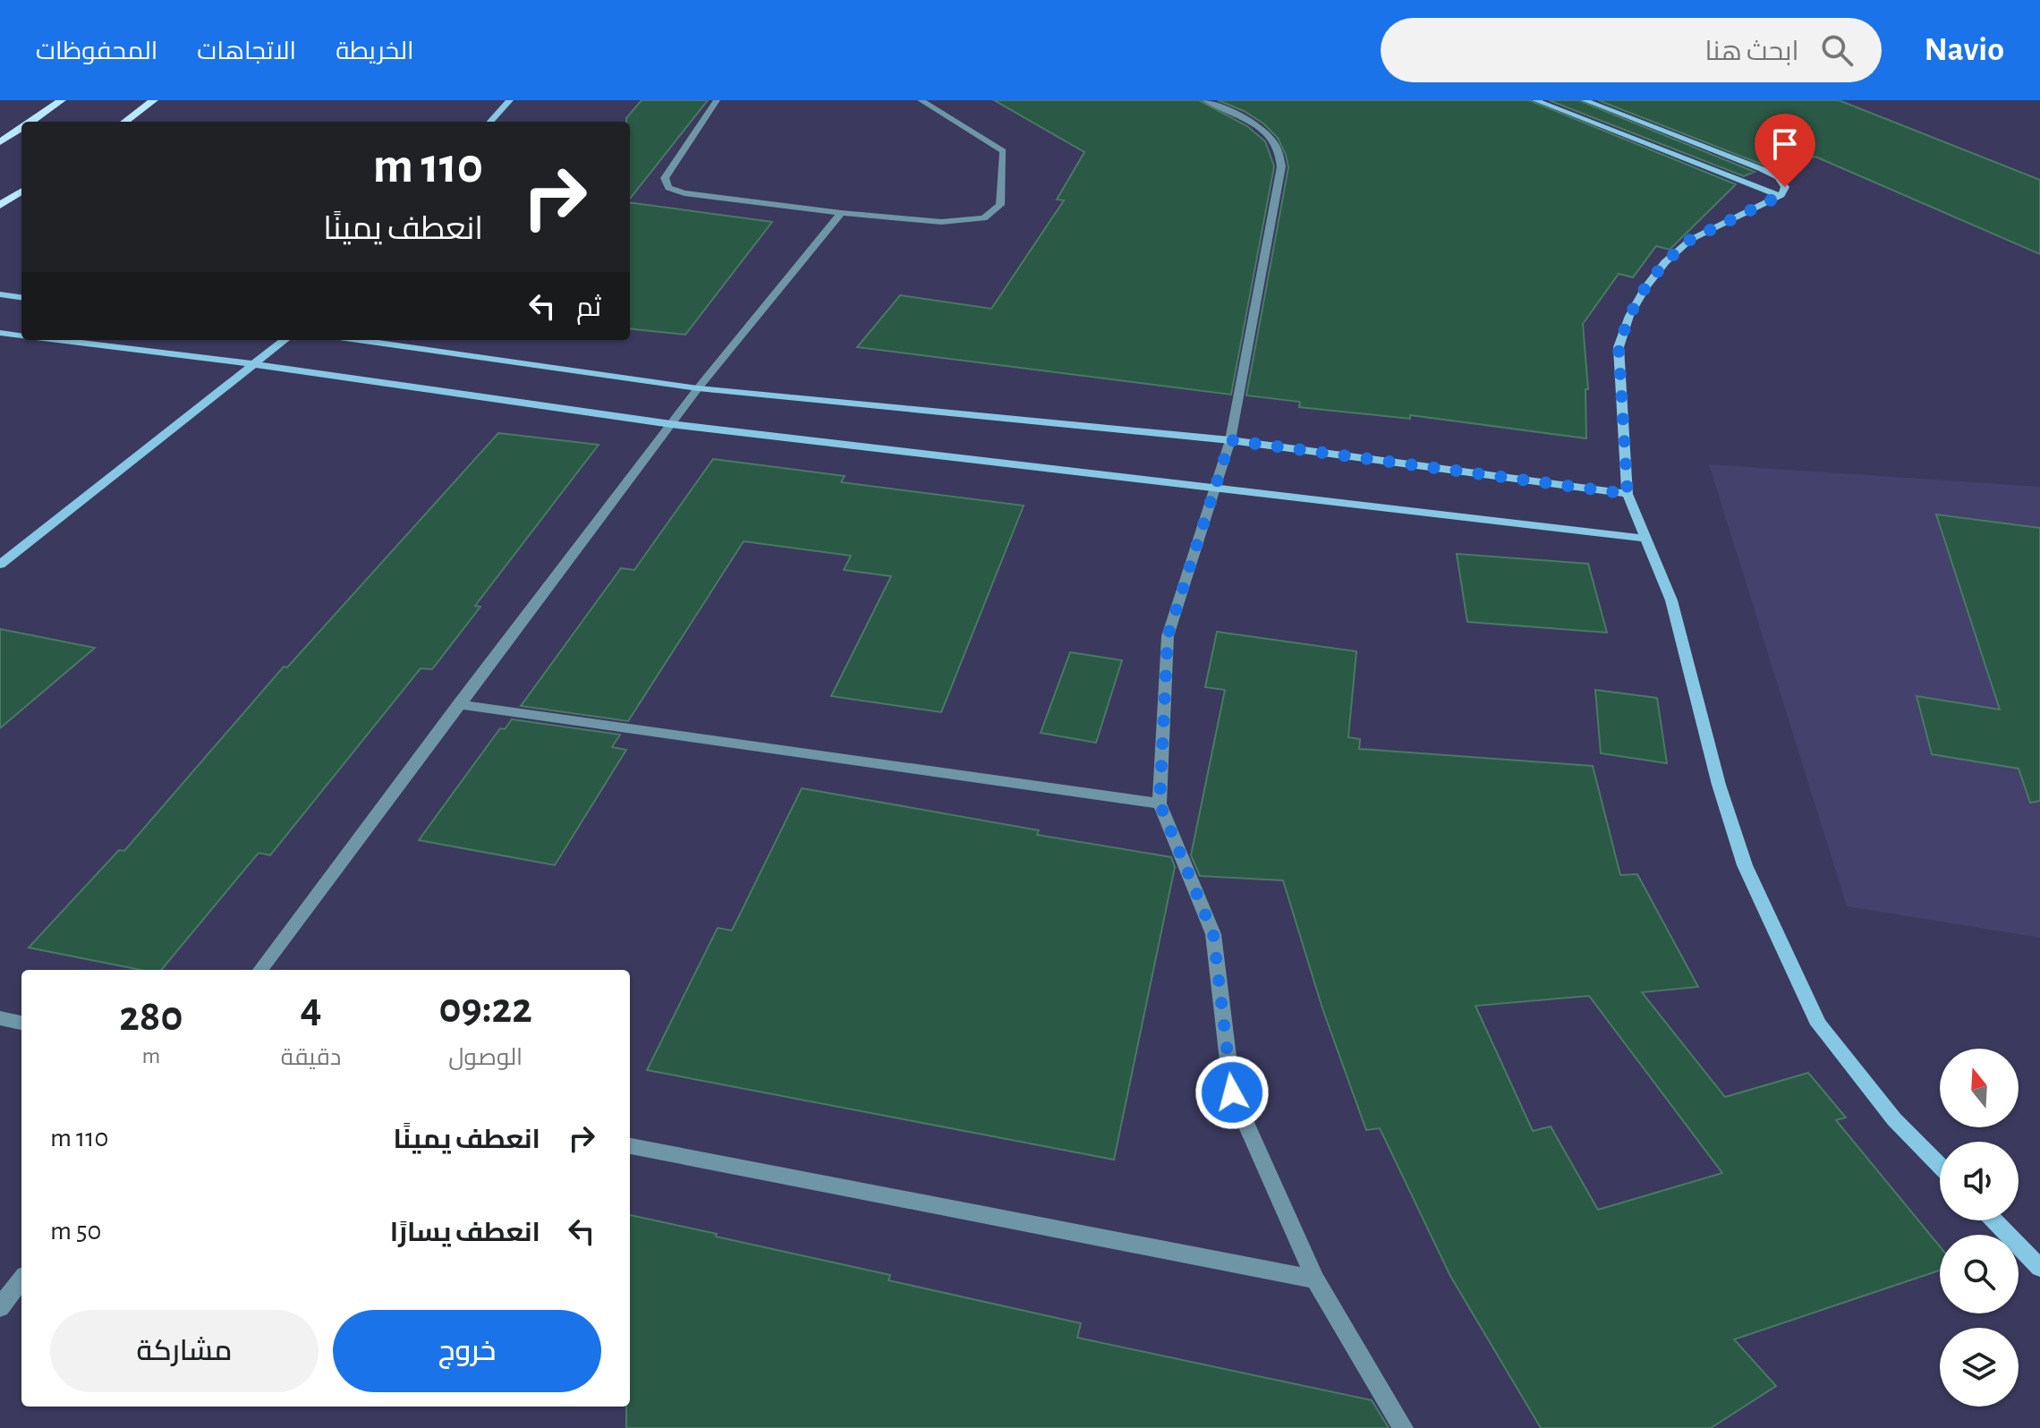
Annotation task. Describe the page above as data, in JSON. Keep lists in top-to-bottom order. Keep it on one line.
{"north":"top","page":{"header":"Navio","search":"ابحث هنا","nav":["الخريطة","الاتجاهات","المحفوظات"],"turn":["110 m","انعطف يمينًا"],"then":"ثم","eta":["09:22","الوصول","4","دقيقة","280","m"],"list":[{"name":"انعطف يمينًا","value":"110 m"},{"name":"انعطف يسارًا","value":"50 m"}],"buttons":["خروج","مشاركة"]}}
